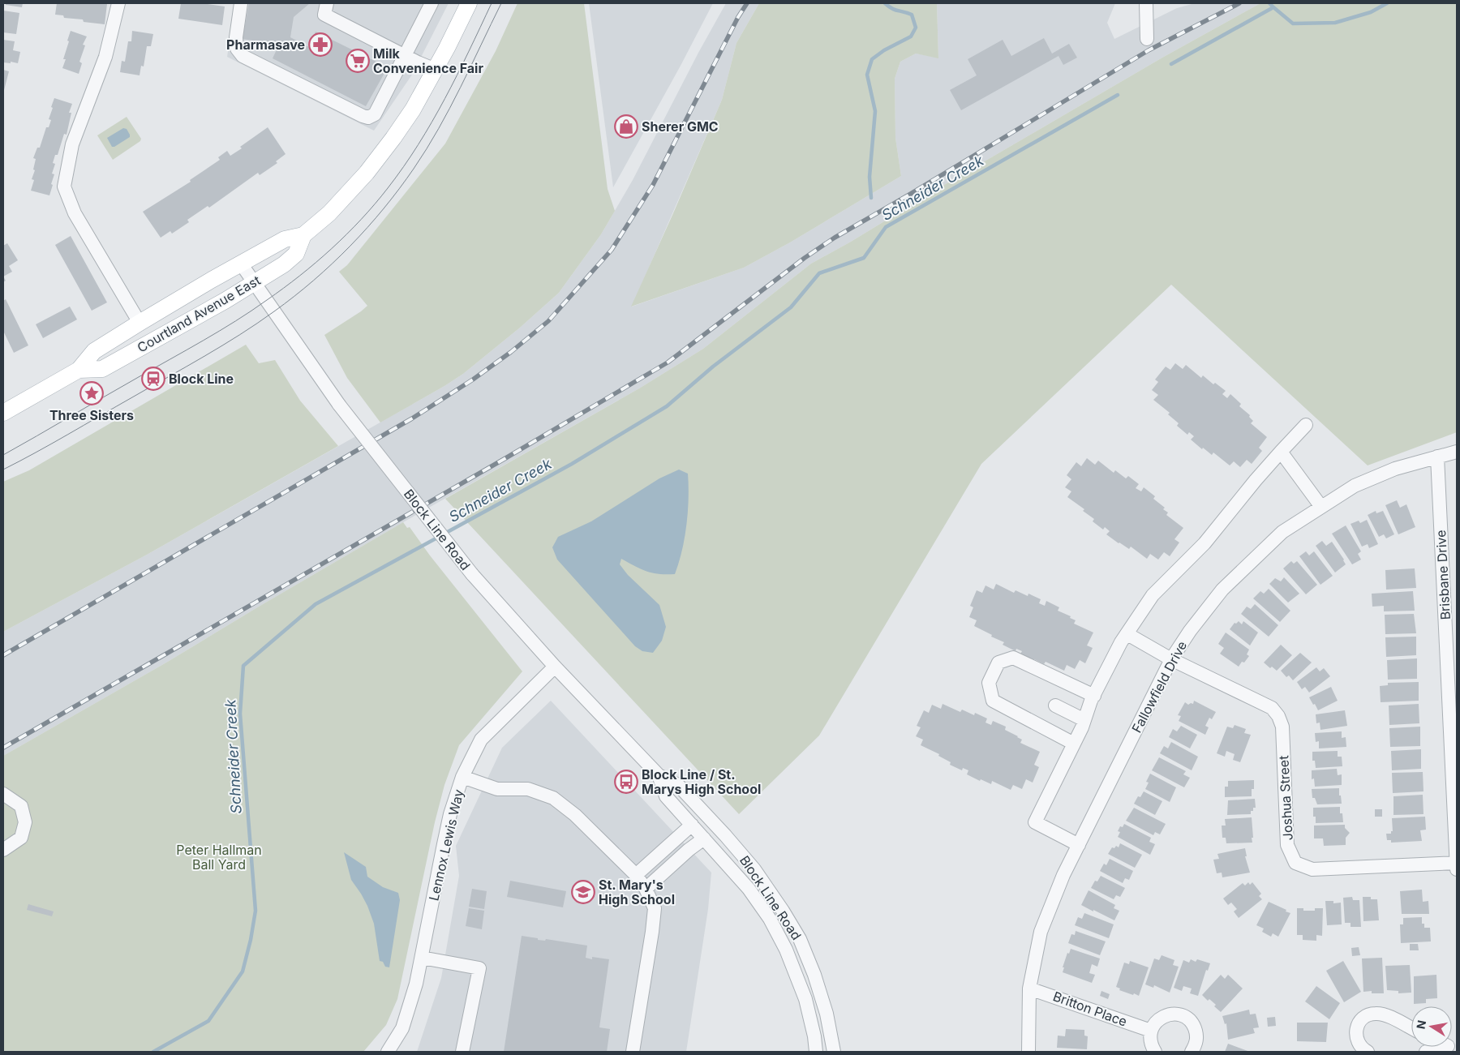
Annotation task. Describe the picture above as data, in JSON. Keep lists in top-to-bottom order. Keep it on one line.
{"streets":{"main road":["Courtland Avenue East"],"street":["Block Line Road","Brisbane Drive","Fallowfield Drive","Joshua Street","Lennox Lewis Way","Britton Place"]},"crossings":[["Courtland Avenue East","Block Line Road"],["Block Line Road","Lennox Lewis Way"],["Brisbane Drive","Fallowfield Drive"],["Brisbane Drive","Joshua Street"],["Fallowfield Drive","Joshua Street"],["Fallowfield Drive","Britton Place"]],"water":["Schneider Creek"],"parks":["Peter Hallman Ball Yard"],"places":{"pharmacy":["Pharmasave"],"supermarket":["Milk Convenience Fair"],"shop":["Sherer GMC"],"station":["Block Line"],"place":["Three Sisters"],"bus stop":["Block Line / St. Marys High School"],"school or university":["St. Mary's High School"]},"north":"left"}
